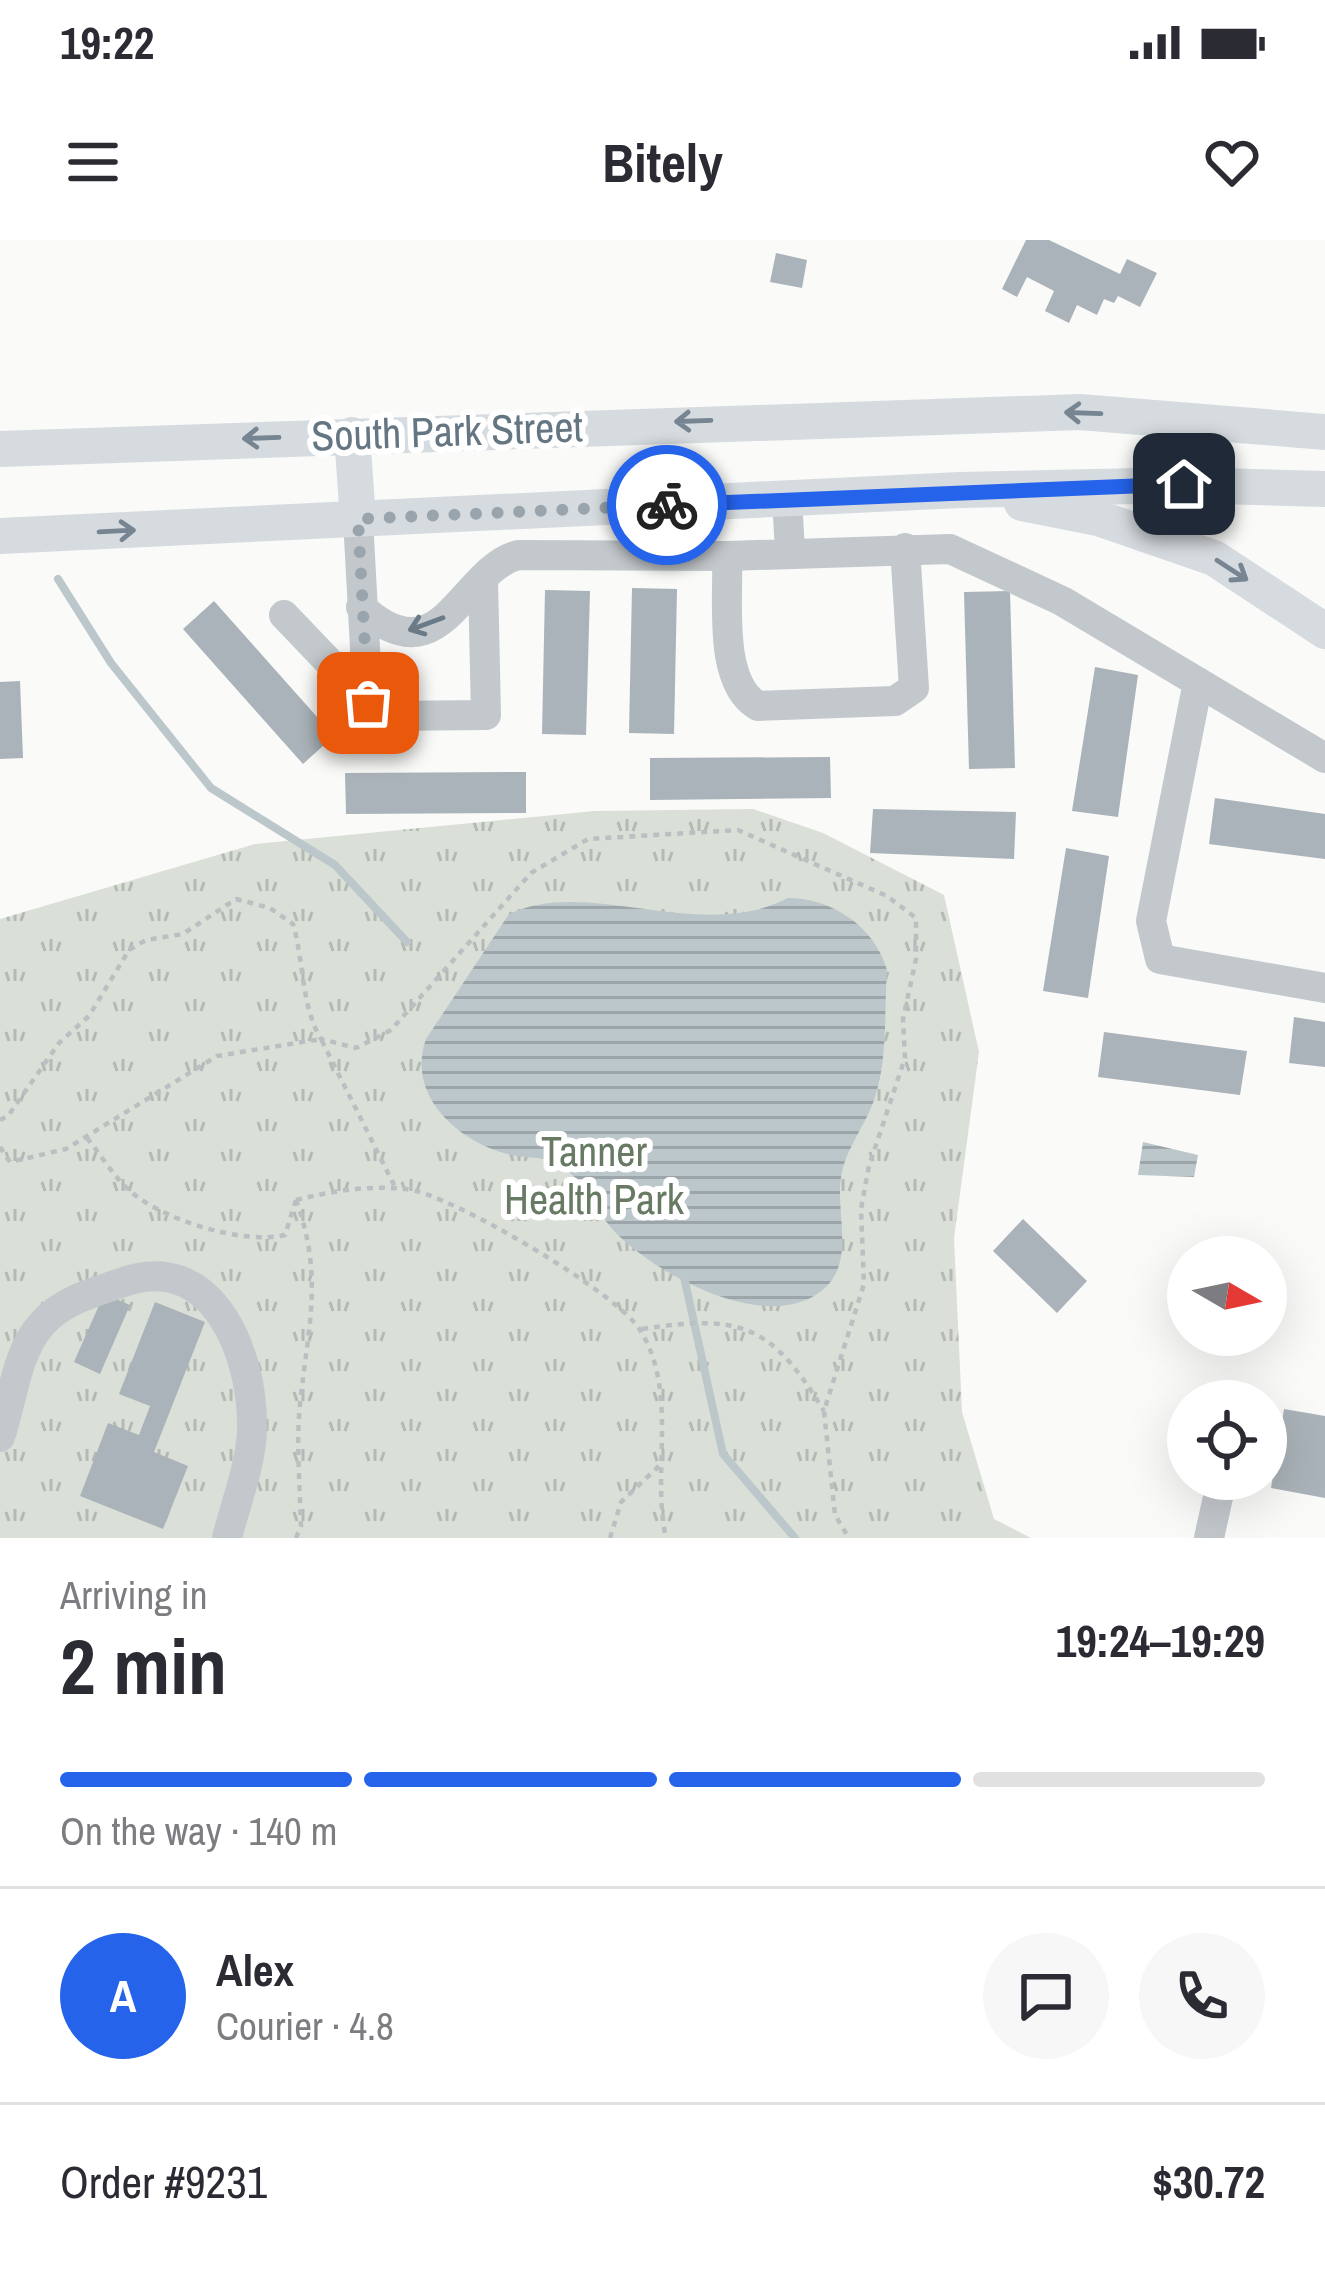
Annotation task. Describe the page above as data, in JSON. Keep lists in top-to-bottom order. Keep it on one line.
{"streets":{"main road":["South Park Street"]},"parks":["Tanner Health Park"],"north":"right","page":{"status":"19:22","header":"Bitely","heading":["2 min","Arriving in","19:24–19:29"],"panel":["Alex","Courier · 4.8","Order #9231","$30.72"],"bar":"On the way · 140 m","round":"A"}}
